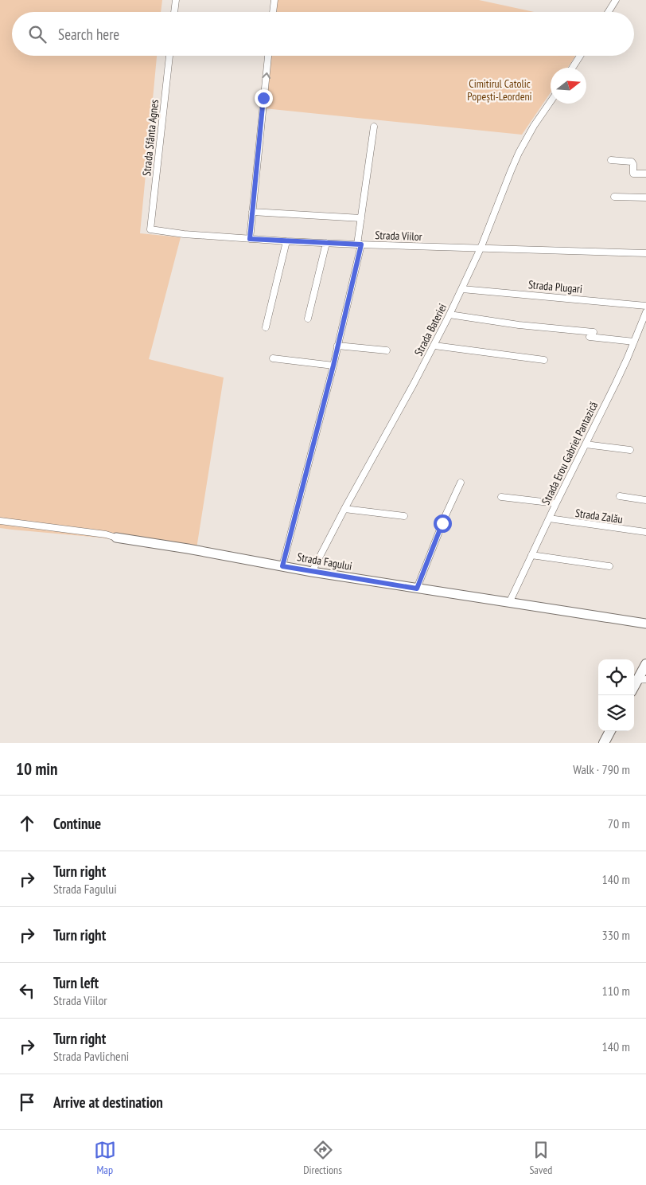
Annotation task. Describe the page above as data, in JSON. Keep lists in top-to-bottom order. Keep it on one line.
{"streets":{"street":["Strada Sfânta Agnes","Strada Viilor","Strada Plugari","Strada Bateriei","Strada Erou Gabriel Pantazică","Strada Zalău","Strada Fagului"]},"crossings":[["Strada Sfânta Agnes","Strada Viilor"],["Strada Viilor","Strada Bateriei"],["Strada Plugari","Strada Bateriei"],["Strada Bateriei","Strada Fagului"],["Strada Erou Gabriel Pantazică","Strada Zalău"],["Strada Erou Gabriel Pantazică","Strada Fagului"]],"parks":["Cimitirul Catolic Popești-Leordeni"],"north":"right","page":{"search":"Search here","heading":["10 min","Walk · 790 m"],"list":[["Continue","70 m"],["Turn right","Strada Fagului","140 m"],["Turn right","330 m"],["Turn left","Strada Viilor","110 m"],["Turn right","Strada Pavlicheni","140 m"],"Arrive at destination"],"nav":["Map","Directions","Saved"]}}
